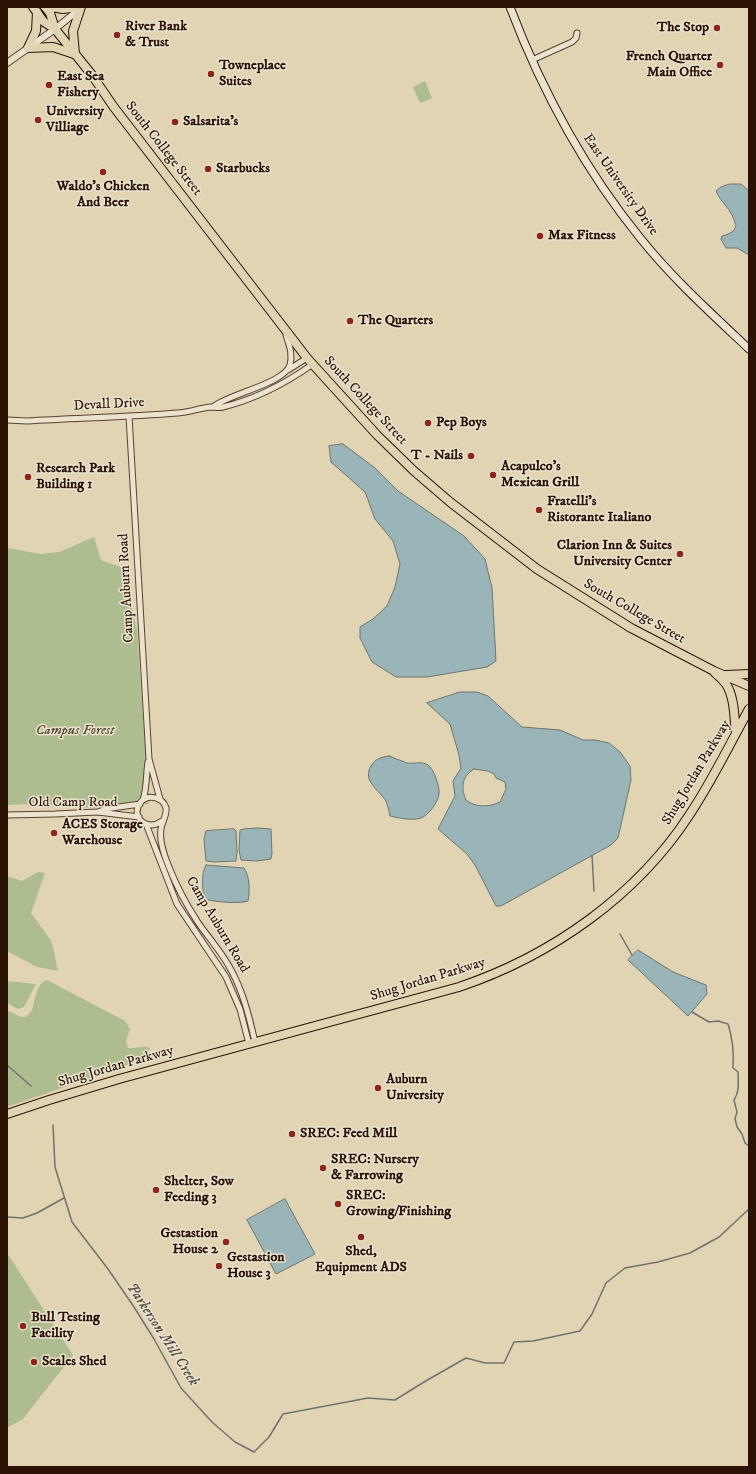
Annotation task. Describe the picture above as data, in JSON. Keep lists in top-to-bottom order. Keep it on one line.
{"streets":{"main road":["South College Street","East University Drive","Shug Jordan Parkway"],"street":["Devall Drive","Camp Auburn Road","Old Camp Road"]},"crossings":[["Devall Drive","Camp Auburn Road"],["Camp Auburn Road","Shug Jordan Parkway"],["Camp Auburn Road","Old Camp Road"]],"water":["Parkerson Mill Creek"],"parks":["Campus Forest"],"places":["The Stop","River Bank & Trust","French Quarter Main Office","Towneplace Suites","East Sea Fishery","University Villiage","Salsarita's","Starbucks","Waldo's Chicken And Beer","Max Fitness","The Quarters","Pep Boys","T - Nails","Acapulco's Mexican Grill","Research Park Building 1","Fratelli's Ristorante Italiano","Clarion Inn & Suites University Center","ACES Storage Warehouse","Auburn University","SREC: Feed Mill","SREC: Nursery & Farrowing","Shelter, Sow Feeding 3","SREC: Growing/Finishing","Shed, Equipment ADS","Gestastion House 2","Gestastion House 3","Bull Testing Facility","Scales Shed"]}
